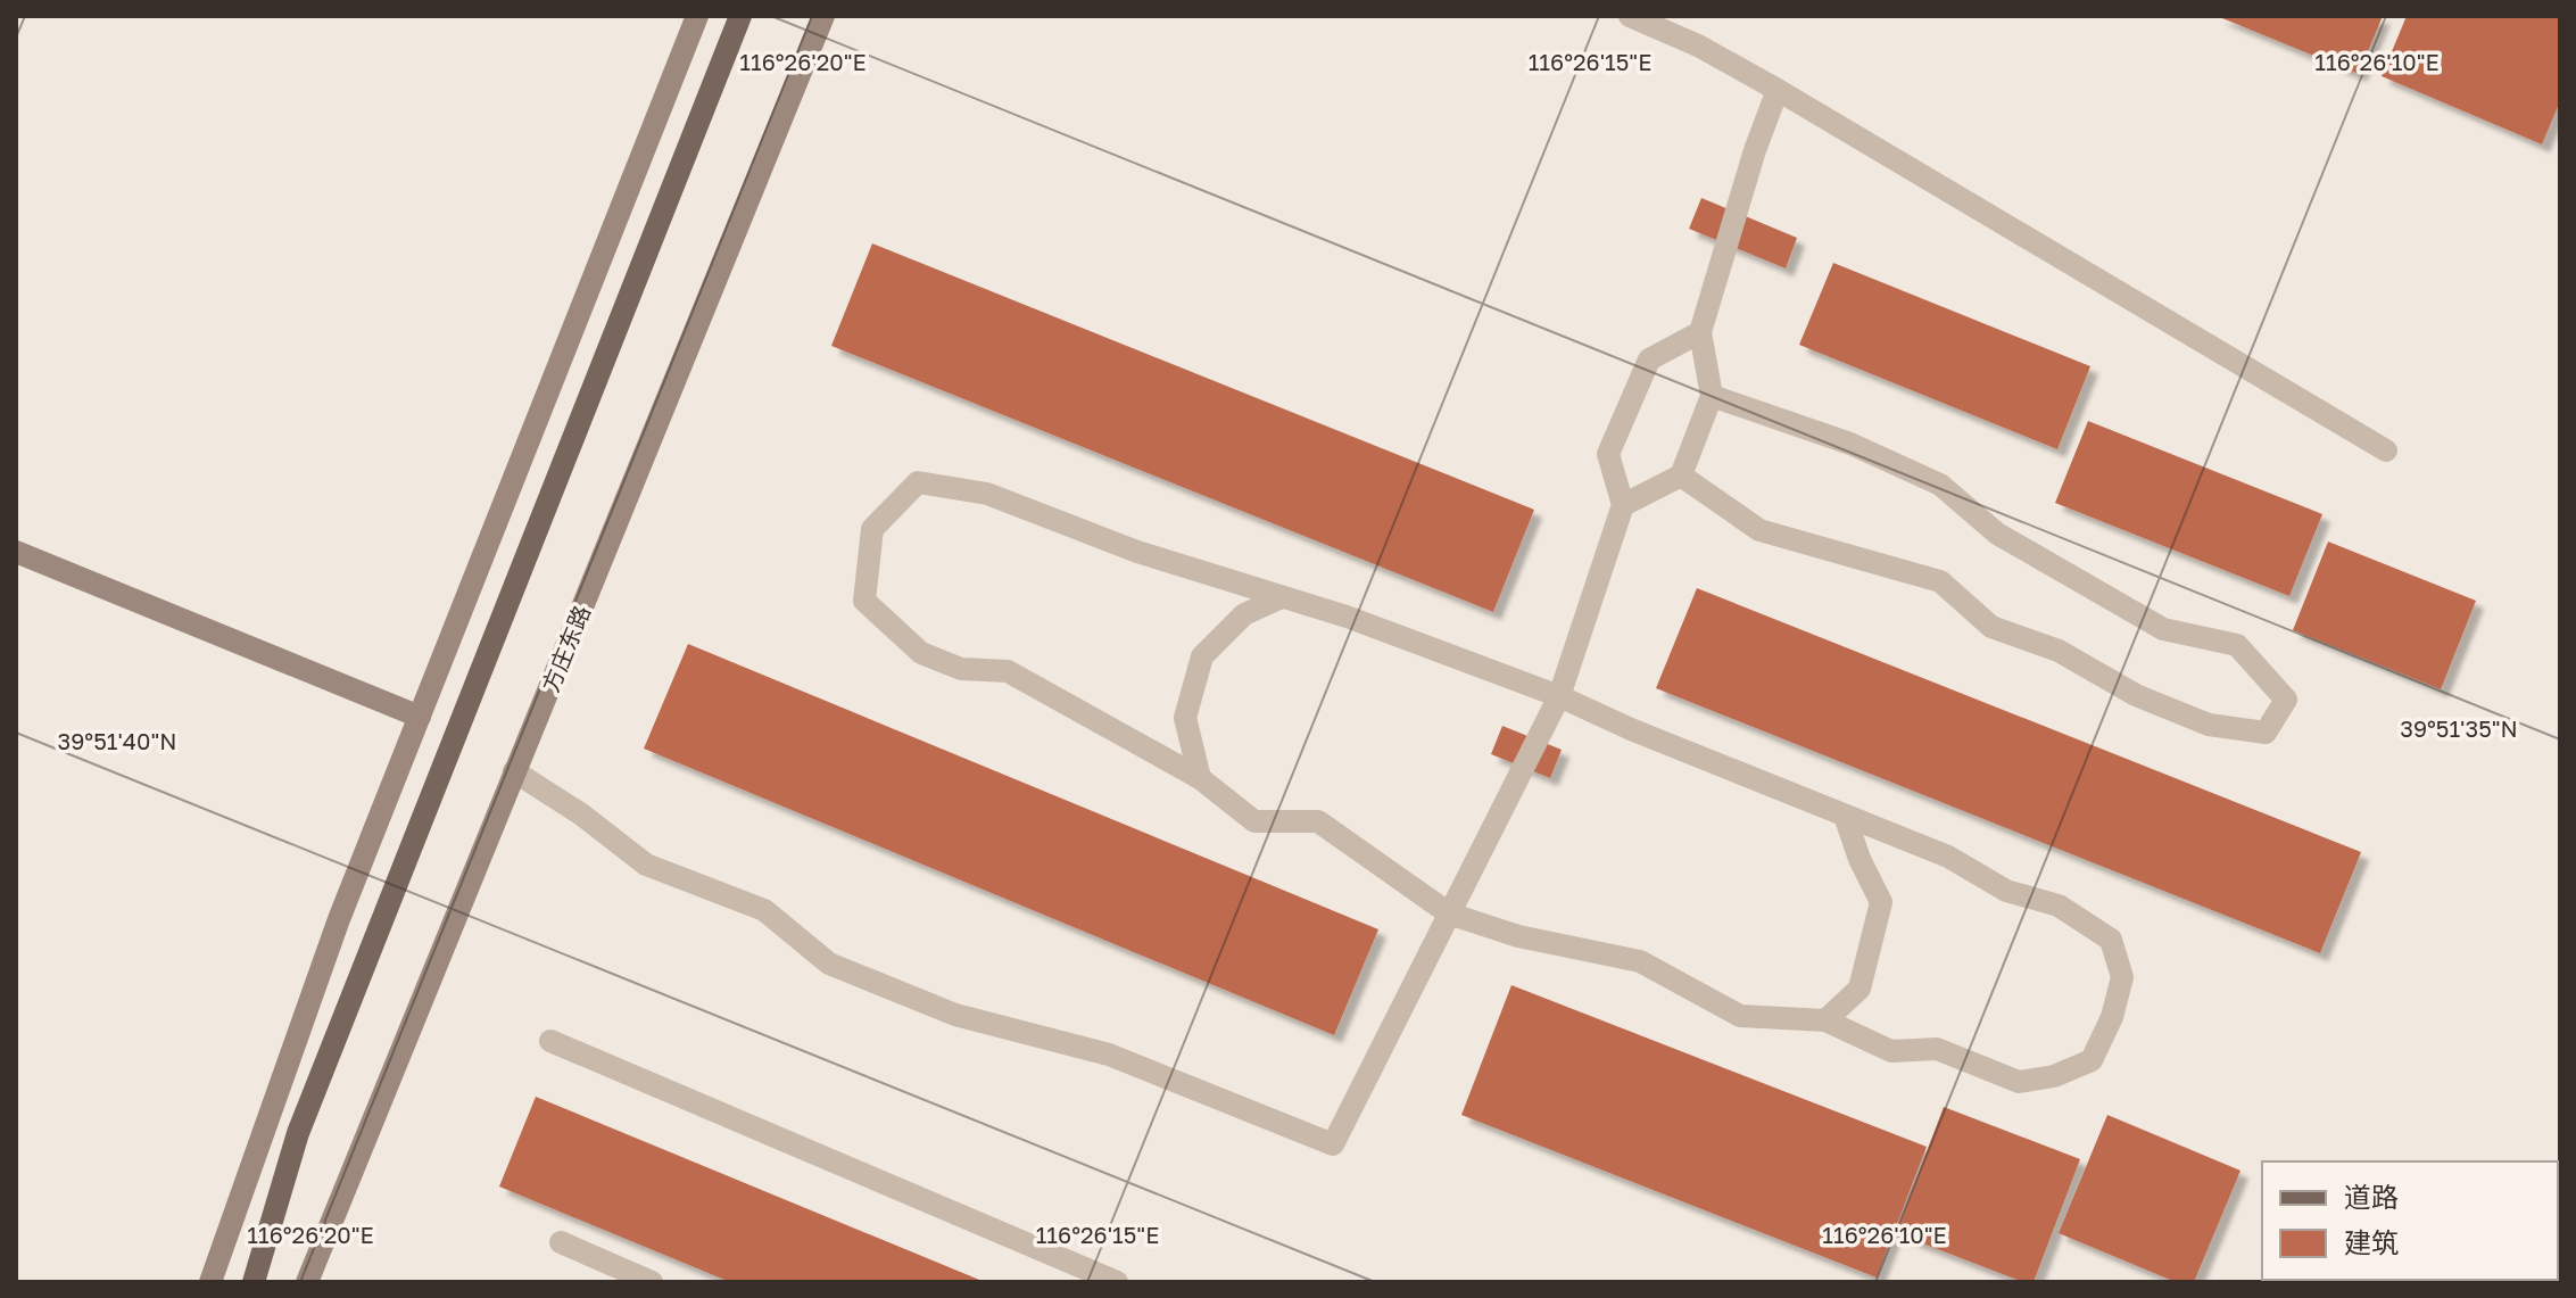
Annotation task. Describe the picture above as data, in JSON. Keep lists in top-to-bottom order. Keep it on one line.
{"streets":{"main road":["方庄东路"]},"legend":["道路","建筑"],"coordinates":["116°26'20\"E","116°26'15\"E","116°26'10\"E","39°51'35\"N","39°51'40\"N"]}
